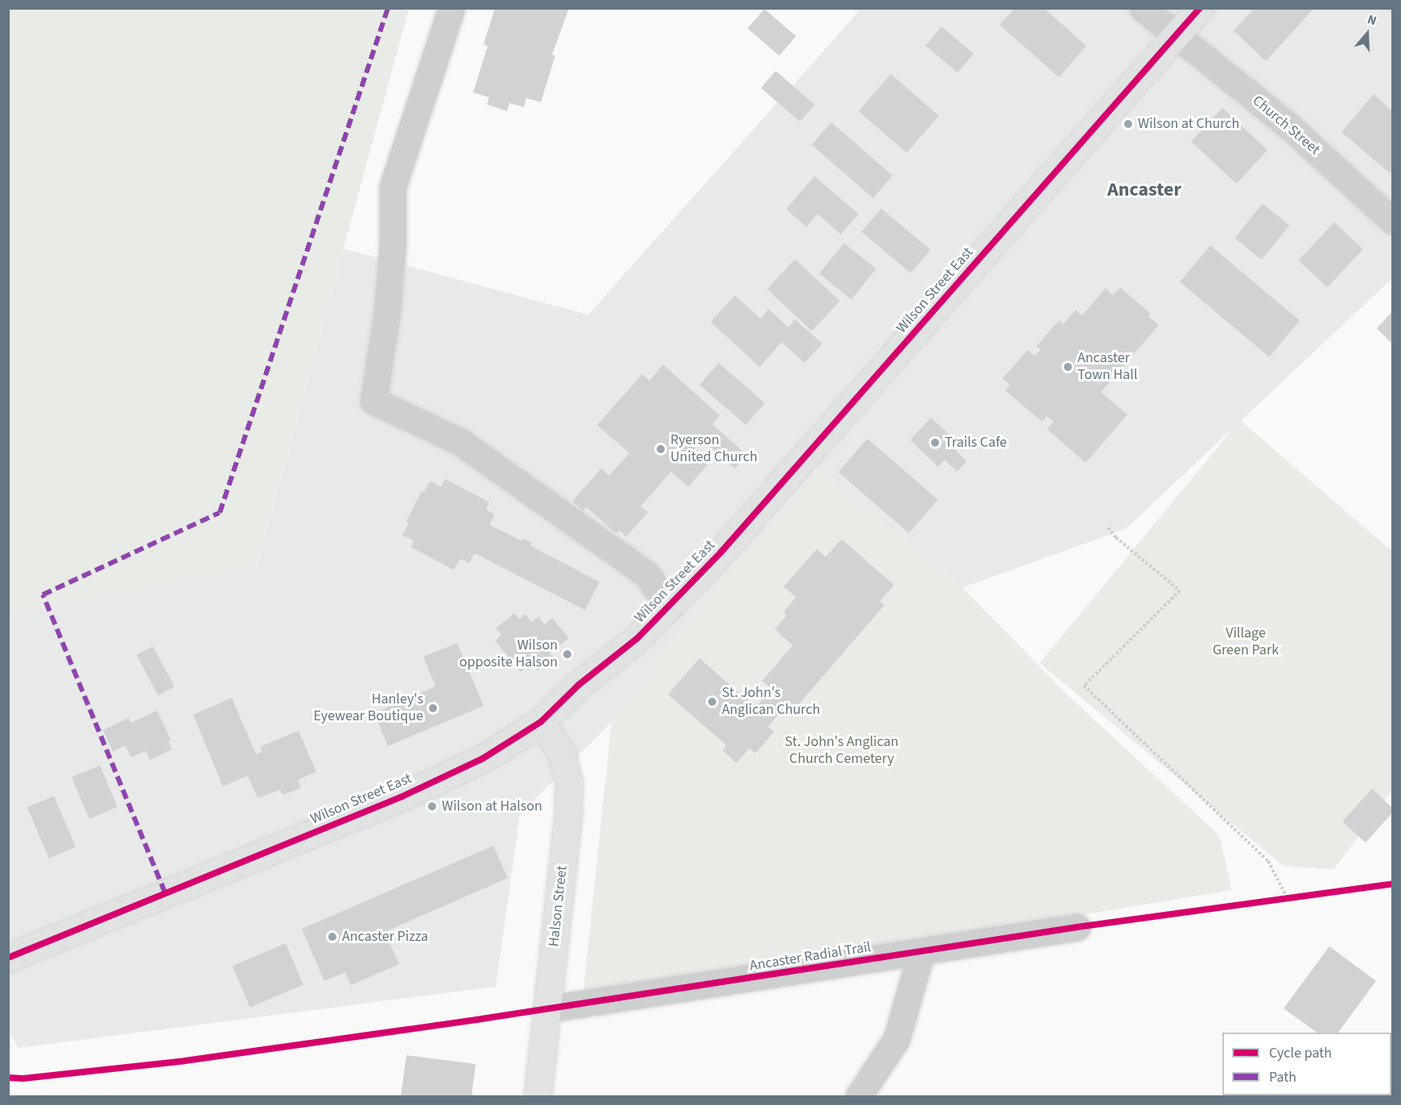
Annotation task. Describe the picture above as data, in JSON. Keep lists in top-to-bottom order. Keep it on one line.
{"streets":{"main road":["Wilson Street East","Halson Street"],"street":["Church Street","Ancaster Radial Trail"]},"crossings":[["Church Street","Wilson Street East"],["Wilson Street East","Halson Street"],["Halson Street","Ancaster Radial Trail"]],"districts":["Ancaster"],"parks":["Village Green Park","St. John's Anglican Church Cemetery"],"places":["Wilson at Church","Ancaster Town Hall","Trails Cafe","Ryerson United Church","Wilson opposite Halson","St. John's Anglican Church","Hanley's Eyewear Boutique","Wilson at Halson","Ancaster Pizza"],"legend":["Cycle path","Path"],"north":"top"}
